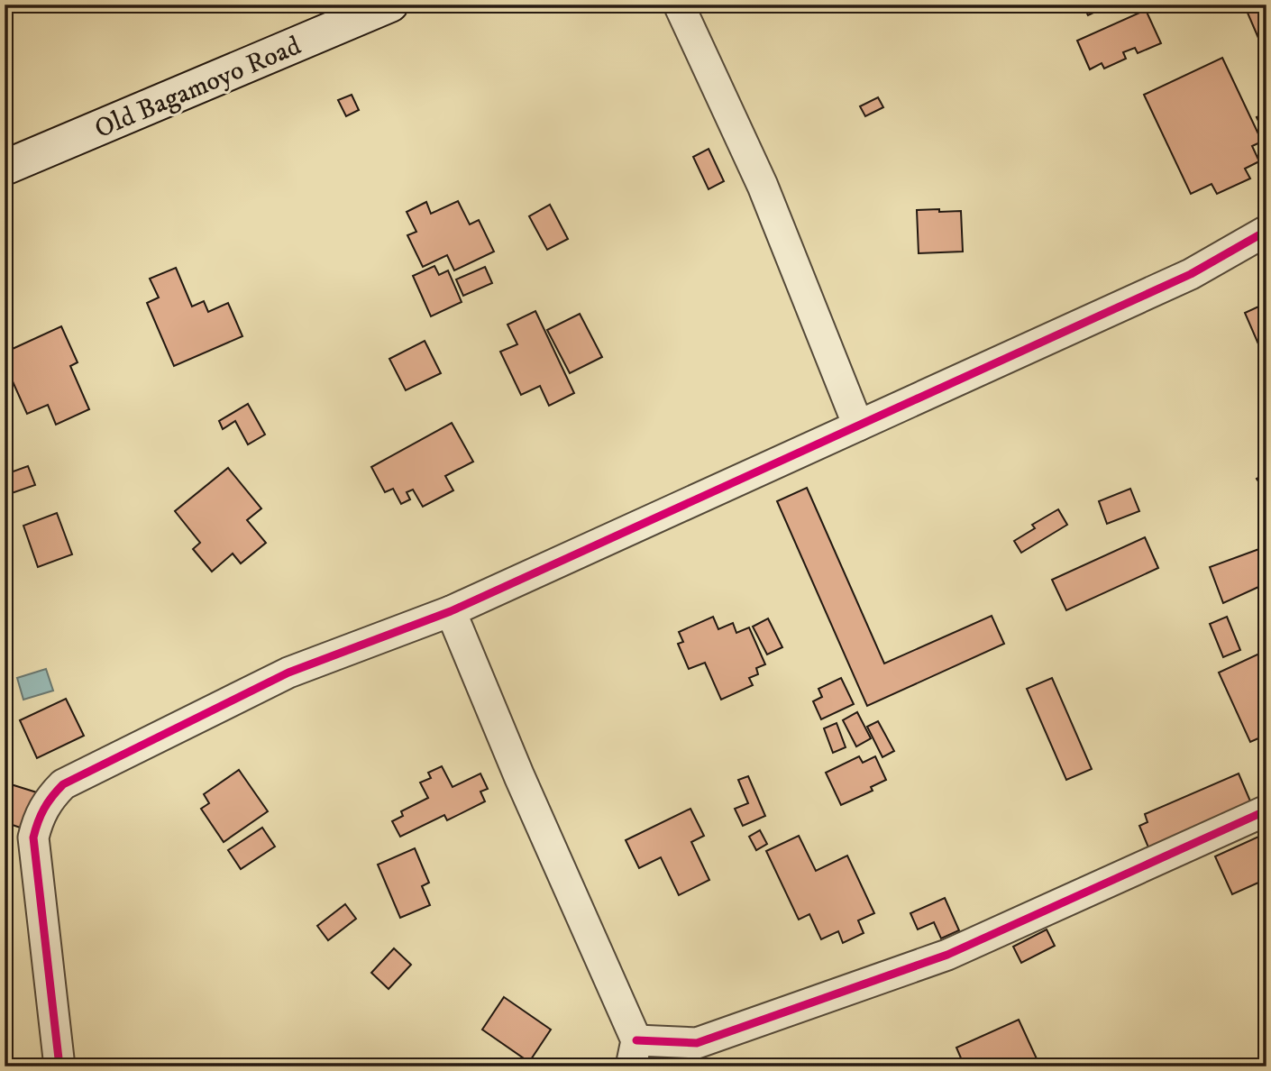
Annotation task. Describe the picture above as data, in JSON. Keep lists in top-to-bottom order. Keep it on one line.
{"streets":{"street":["Old Bagamoyo Road"]}}
